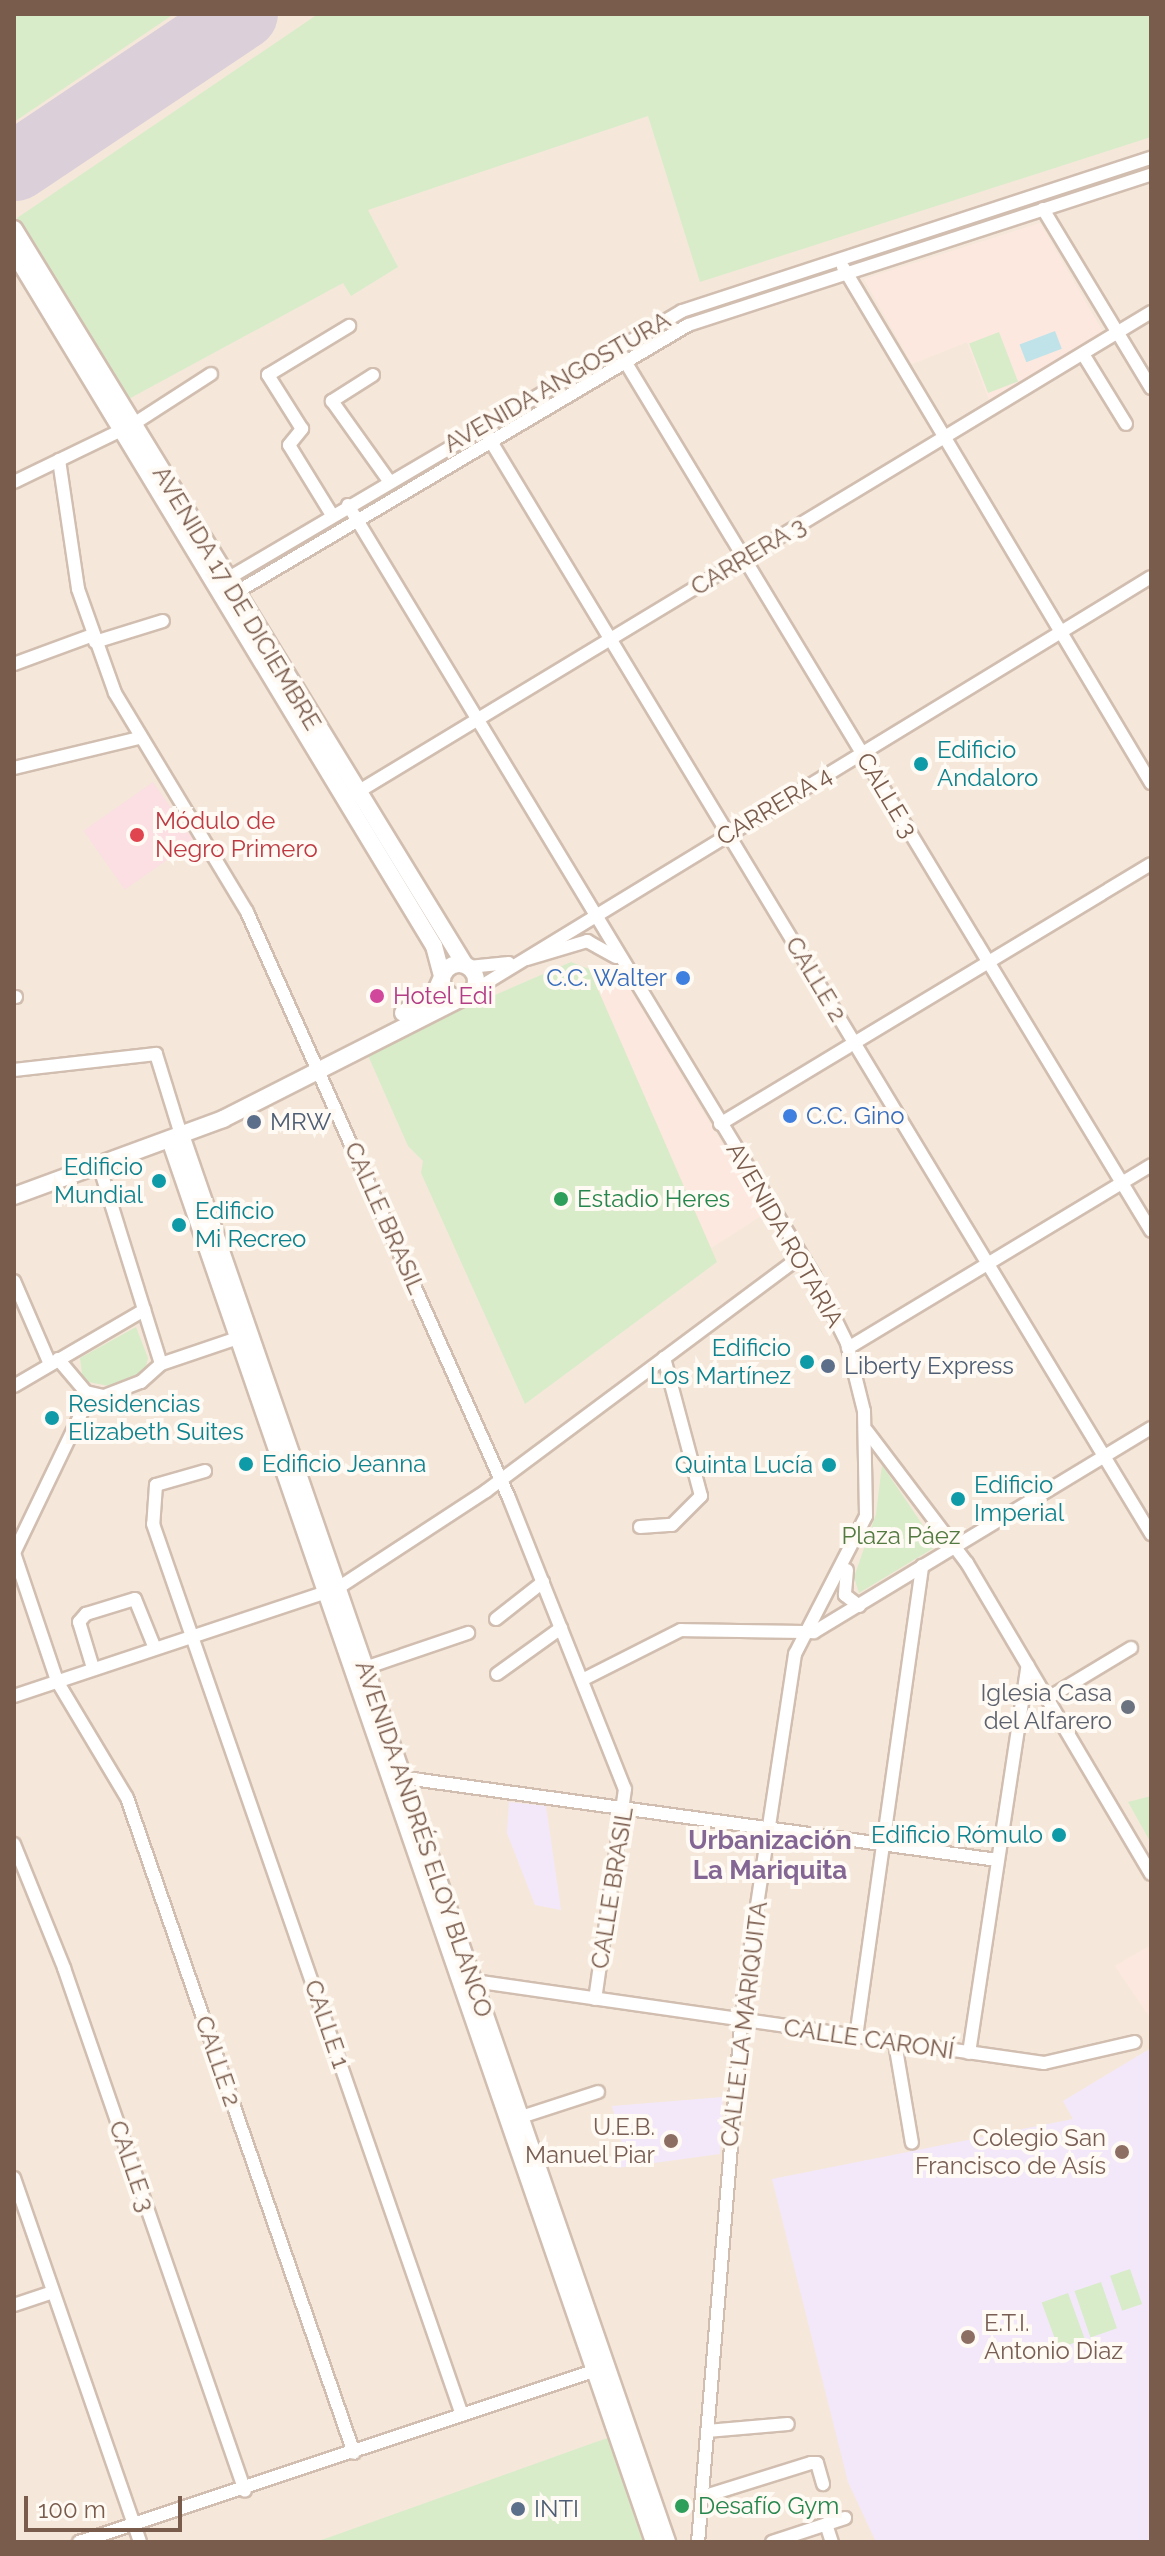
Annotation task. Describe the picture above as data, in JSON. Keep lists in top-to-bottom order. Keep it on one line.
{"streets":{"street":["AVENIDA ANGOSTURA","CARRERA 3","AVENIDA 17 DE DICIEMBRE","CALLE 3","CARRERA 4","CALLE 2","CALLE BRASIL","AVENIDA ROTARIA","AVENIDA ANDRÉS ELOY BLANCO","CALLE 1","CALLE LA MARIQUITA","CALLE CARONÍ"]},"crossings":[["AVENIDA ANGOSTURA","AVENIDA 17 DE DICIEMBRE"],["AVENIDA ANGOSTURA","CALLE 3"],["AVENIDA ANGOSTURA","CALLE 2"],["CARRERA 3","AVENIDA 17 DE DICIEMBRE"],["CARRERA 3","CALLE 3"],["CARRERA 3","CALLE 2"],["AVENIDA 17 DE DICIEMBRE","CARRERA 4"],["CALLE 3","CARRERA 4"],["CARRERA 4","CALLE 2"],["CARRERA 4","AVENIDA ROTARIA"],["CALLE BRASIL","CALLE CARONÍ"],["AVENIDA ROTARIA","CALLE LA MARIQUITA"],["AVENIDA ANDRÉS ELOY BLANCO","CALLE CARONÍ"],["CALLE LA MARIQUITA","CALLE CARONÍ"]],"districts":["Urbanización La Mariquita"],"parks":["Plaza Páez"],"places":["Edificio Andaloro","Módulo de Negro Primero","C.C. Walter","Hotel Edi","C.C. Gino","MRW","Edificio Mundial","Estadio Heres","Edificio Mi Recreo","Edificio Los Martínez","Liberty Express","Residencias Elizabeth Suites","Edificio Jeanna","Quinta Lucía","Edificio Imperial","Iglesia Casa del Alfarero","Edificio Rómulo","U.E.B. Manuel Piar","Colegio San Francisco de Asís","E.T.I. Antonio Diaz","Desafío Gym","INTI"],"scale_bar":"100 m"}
